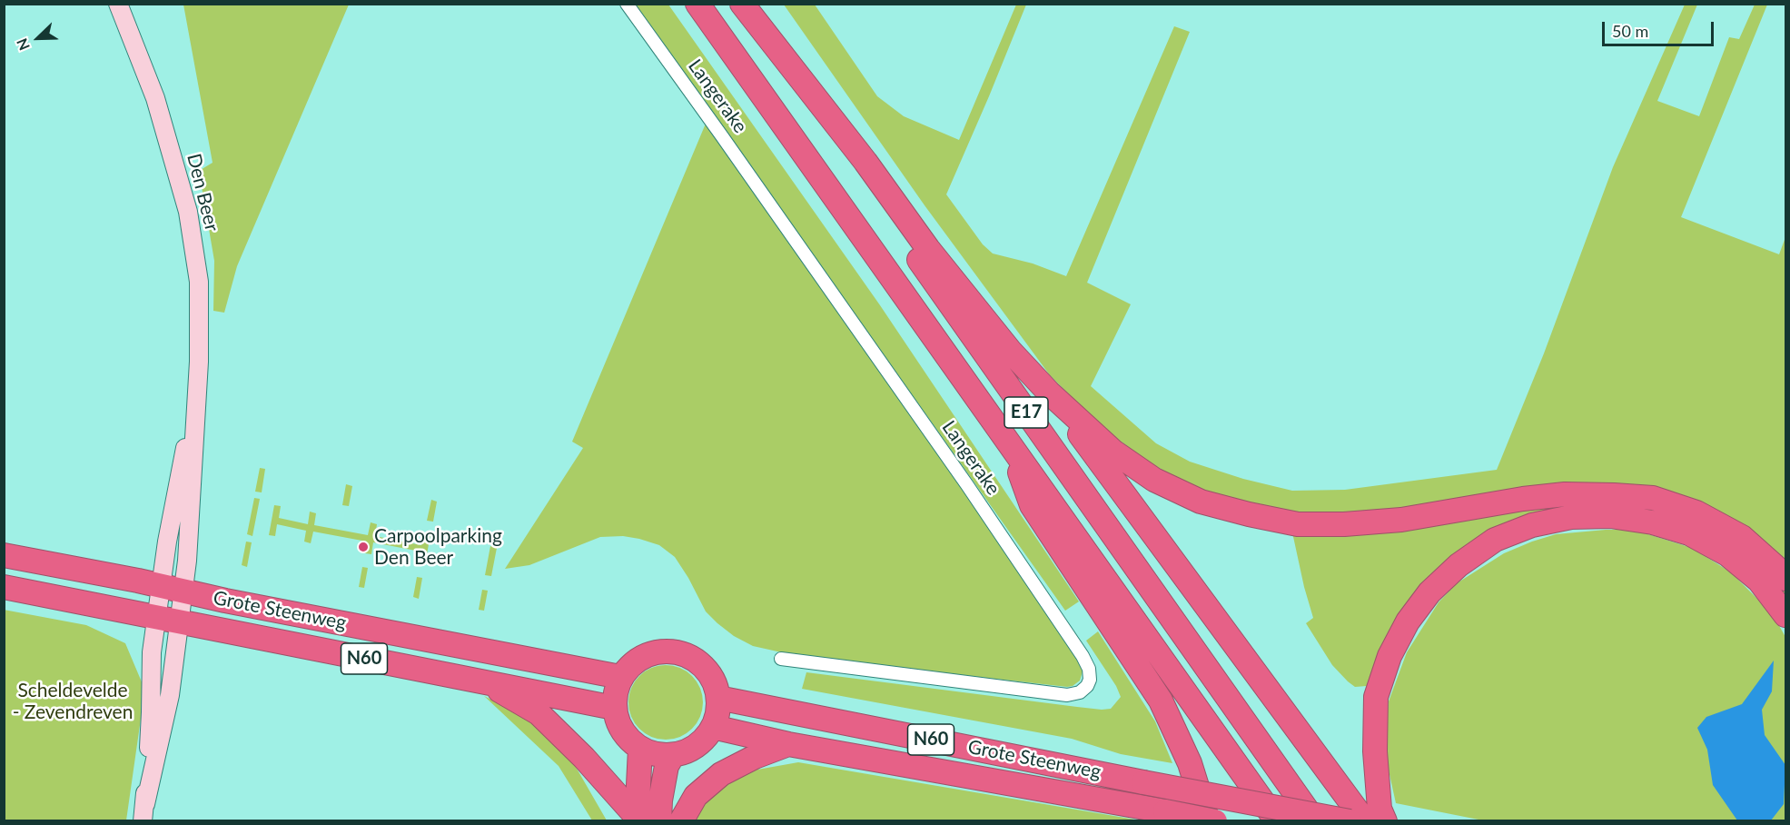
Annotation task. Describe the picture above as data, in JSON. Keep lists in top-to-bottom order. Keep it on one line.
{"streets":{"highway":["E17","Grote Steenweg","N60"],"street":["Langerake","Den Beer"]},"crossings":[["Den Beer","Grote Steenweg"]],"parks":["Scheldevelde - Zevendreven"],"places":["Carpoolparking Den Beer"],"scale_bar":"50 m","north":"bottom left"}
